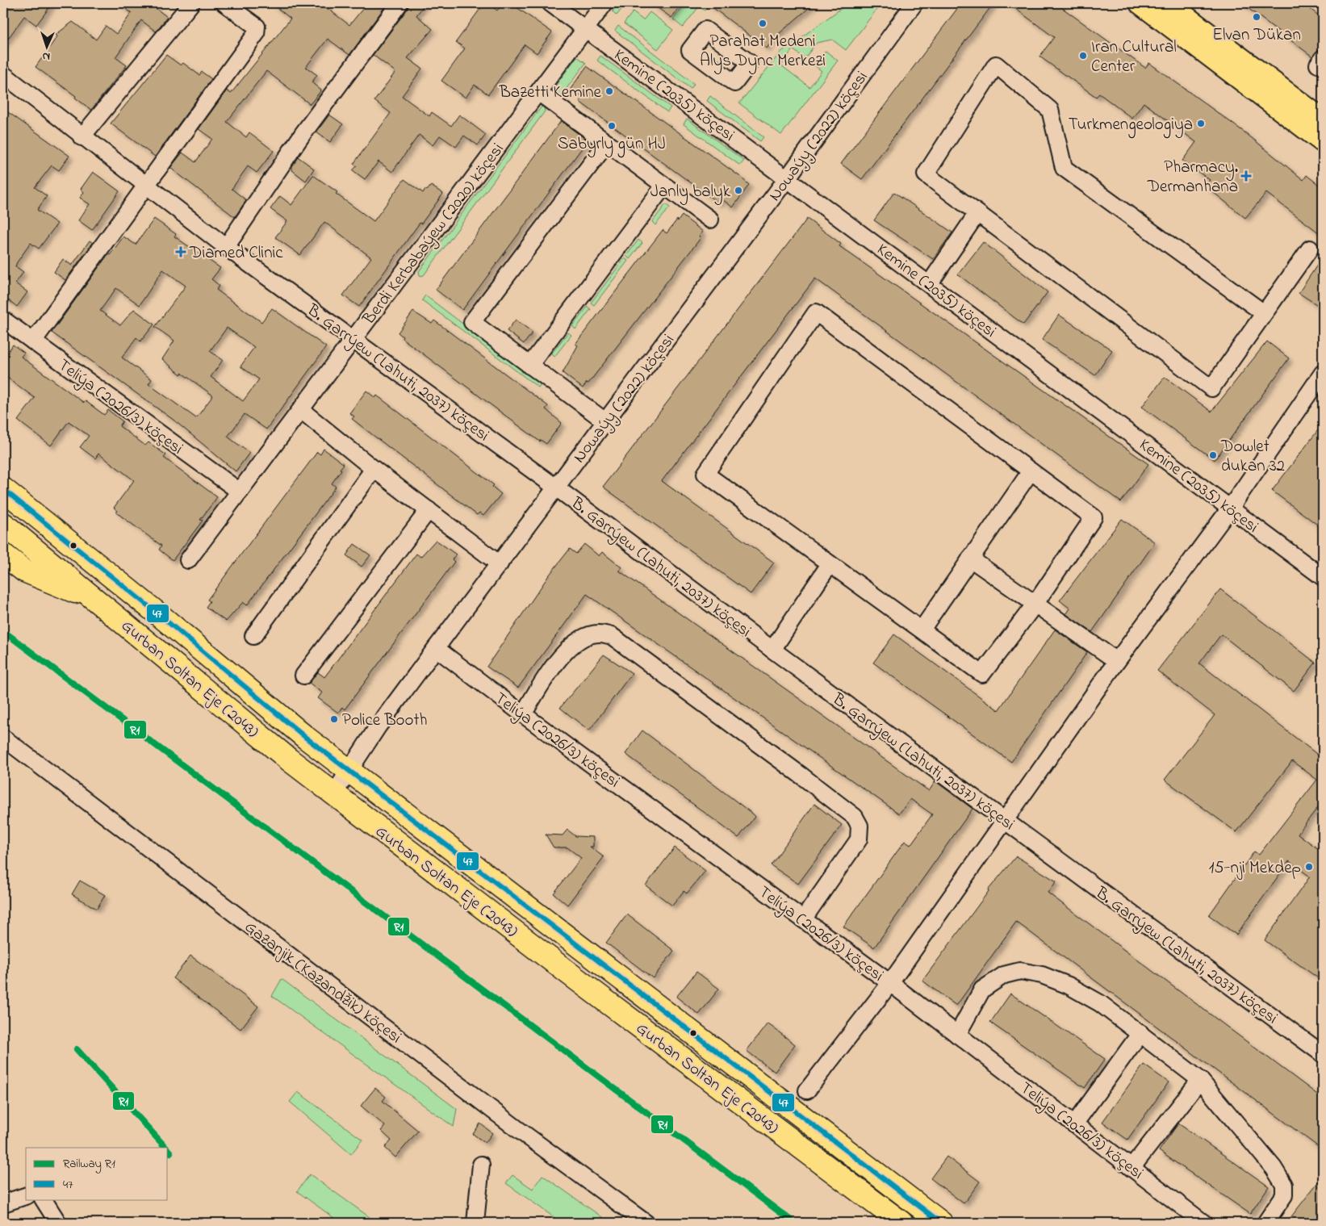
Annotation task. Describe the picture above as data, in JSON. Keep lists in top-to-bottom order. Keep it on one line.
{"streets":{"highway":["Gurban Soltan Eje (2043)"],"street":["Kemine (2035) köçesi","Nowaýy (2022) köçesi","Berdi Kerbabaýew (2020) köçesi","B. Garrýew (Lahuti, 2037) köçesi","Teliýa (2026/3) köçesi","Gazanjik (Kazandžik) köçesi"]},"crossings":[["Kemine (2035) köçesi","Nowaýy (2022) köçesi"],["Kemine (2035) köçesi","Berdi Kerbabaýew (2020) köçesi"],["Nowaýy (2022) köçesi","B. Garrýew (Lahuti, 2037) köçesi"],["Nowaýy (2022) köçesi","Teliýa (2026/3) köçesi"],["Nowaýy (2022) köçesi","Gurban Soltan Eje (2043)"],["Berdi Kerbabaýew (2020) köçesi","B. Garrýew (Lahuti, 2037) köçesi"],["Berdi Kerbabaýew (2020) köçesi","Teliýa (2026/3) köçesi"]],"places":{"other":["Elvan Dükan","Parahat Medeni Alys Dync Merkezi","Iran Cultural Center","Bazetti Kemine","Turkmengeologiya","Sabyrly gün HJ","Janly balyk","Dowlet dukan 32","Police Booth","15-nji Mekdep"],"health":["Pharmacy. Dermanhana","Diamed Clinic"]},"lines":["transit line 47","rail line R1"],"legend":["Railway R1","47"],"north":"bottom"}
